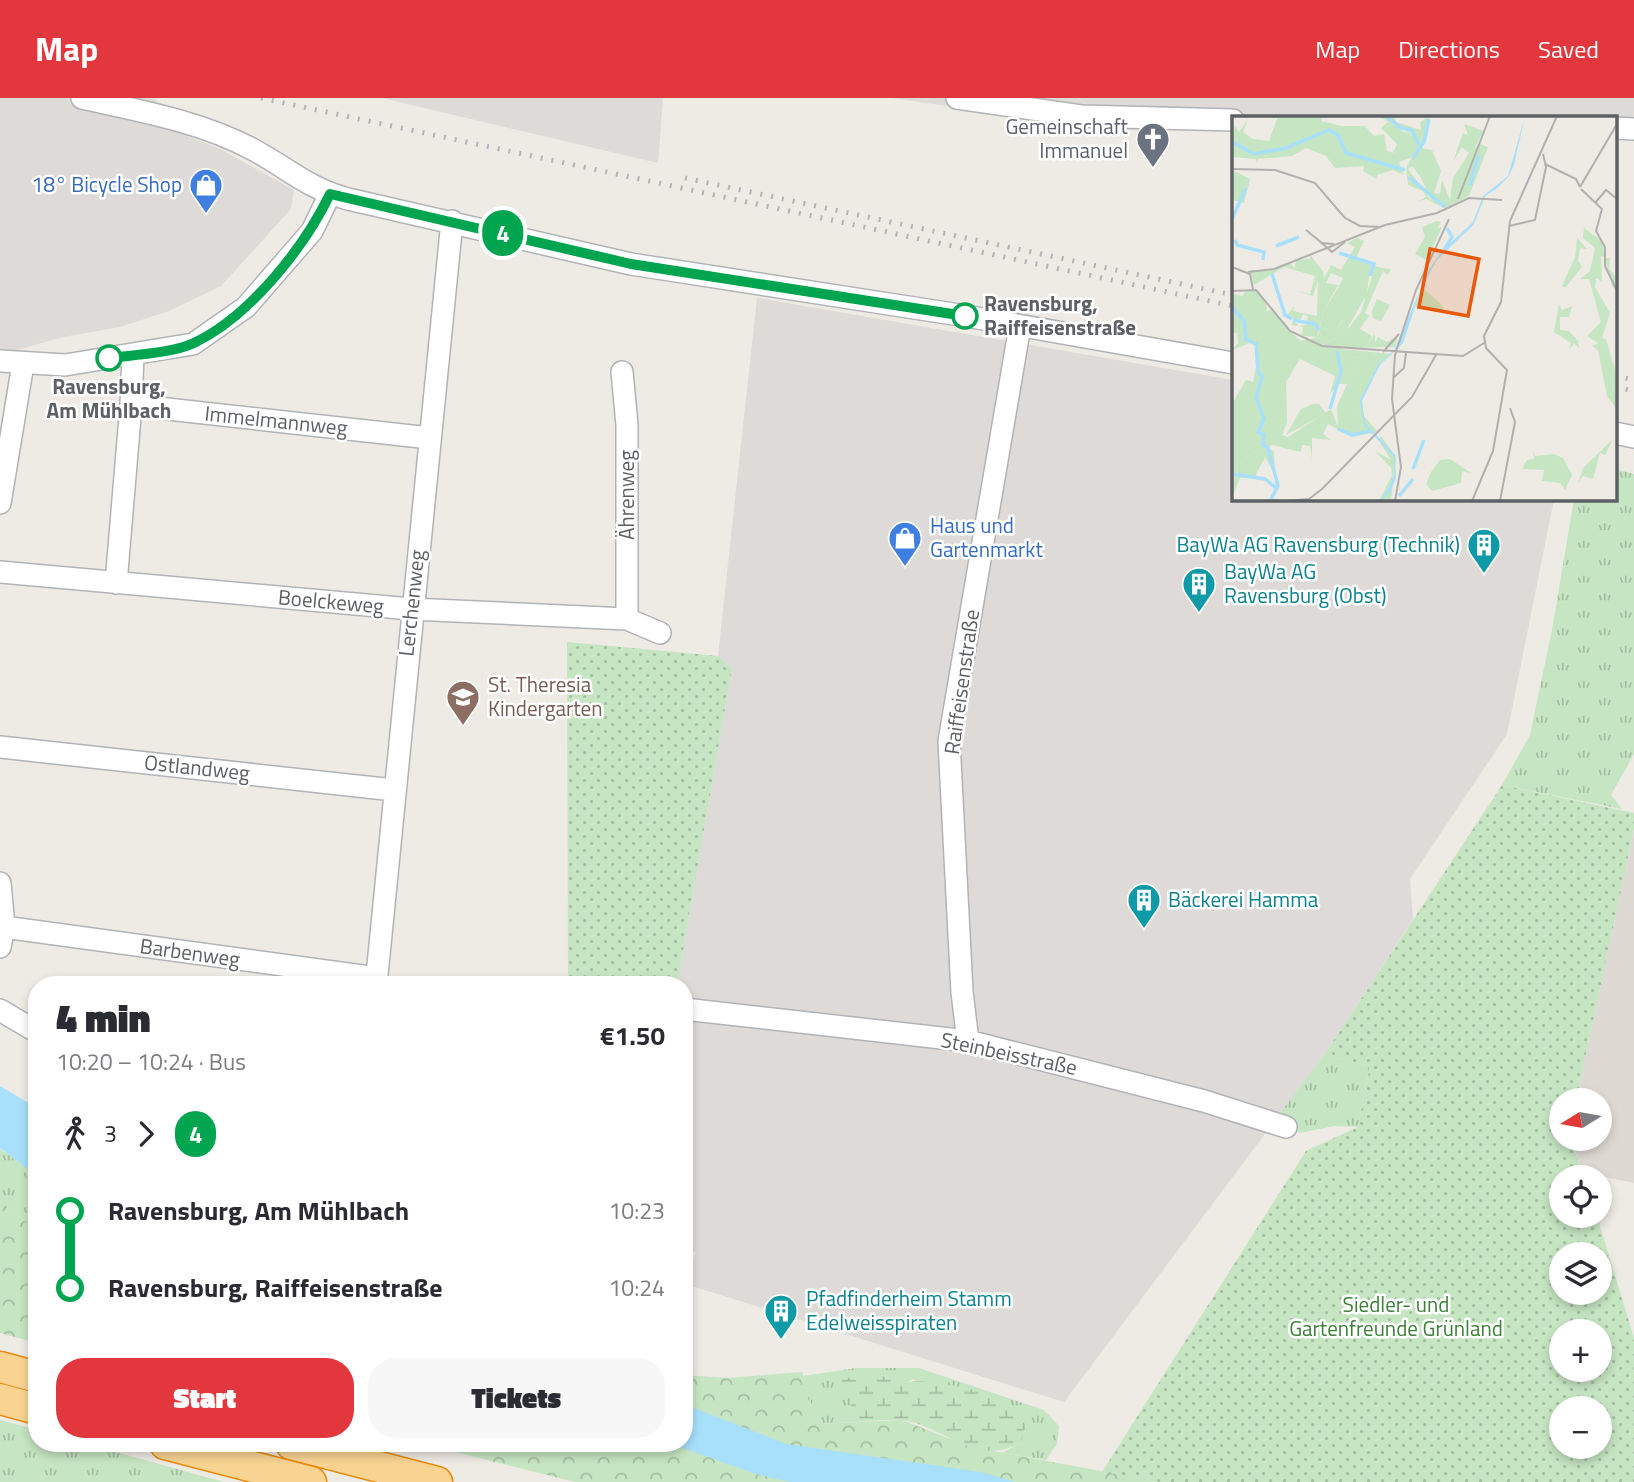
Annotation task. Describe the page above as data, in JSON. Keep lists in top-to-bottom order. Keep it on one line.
{"streets":{"street":["Immelmannweg","Ährenweg","Boelckeweg","Lerchenweg","Raiffeisenstraße","Ostlandweg","Barbenweg","Steinbeisstraße"]},"crossings":[["Immelmannweg","Lerchenweg"],["Ährenweg","Boelckeweg"],["Boelckeweg","Lerchenweg"],["Lerchenweg","Ostlandweg"],["Raiffeisenstraße","Steinbeisstraße"]],"parks":["Siedler- und Gartenfreunde Grünland"],"places":{"church":["Gemeinschaft Immanuel"],"shop":["18° Bicycle Shop","Haus und Gartenmarkt"],"other":["Ravensburg, Raiffeisenstraße","Ravensburg, Am Mühlbach"],"building":["BayWa AG Ravensburg (Technik)","BayWa AG Ravensburg (Obst)","Bäckerei Hamma","Pfadfinderheim Stamm Edelweisspiraten"],"school or university":["St. Theresia Kindergarten"]},"lines":["bus line 4"],"north":"left","page":{"header":"Map","nav":["Map","Directions","Saved"],"on_map":"4","heading":["4 min","10:20 – 10:24 · Bus","€1.50"],"map_buttons":["+","−"],"legs":["3","4"],"list":[{"name":"Ravensburg, Am Mühlbach","value":"10:23"},{"name":"Ravensburg, Raiffeisenstraße","value":"10:24"}],"buttons":["Start","Tickets"]}}
